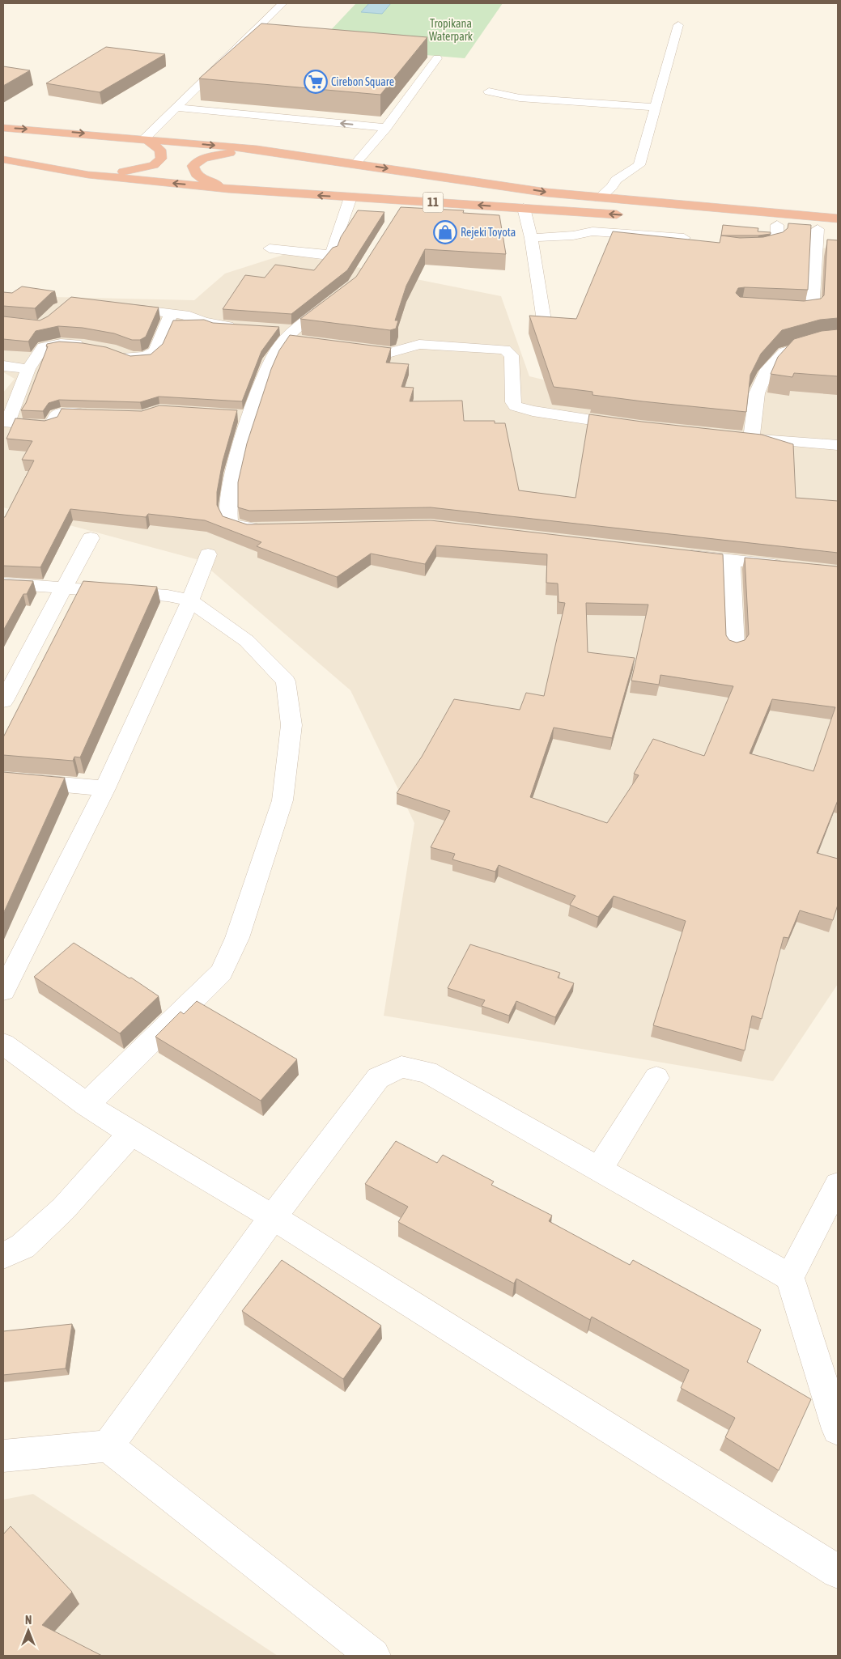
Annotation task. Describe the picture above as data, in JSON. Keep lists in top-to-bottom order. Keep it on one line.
{"streets":{"highway":["11"]},"parks":["Tropikana Waterpark"],"places":{"supermarket":["Cirebon Square"],"shop":["Rejeki Toyota"]},"north":"top"}
